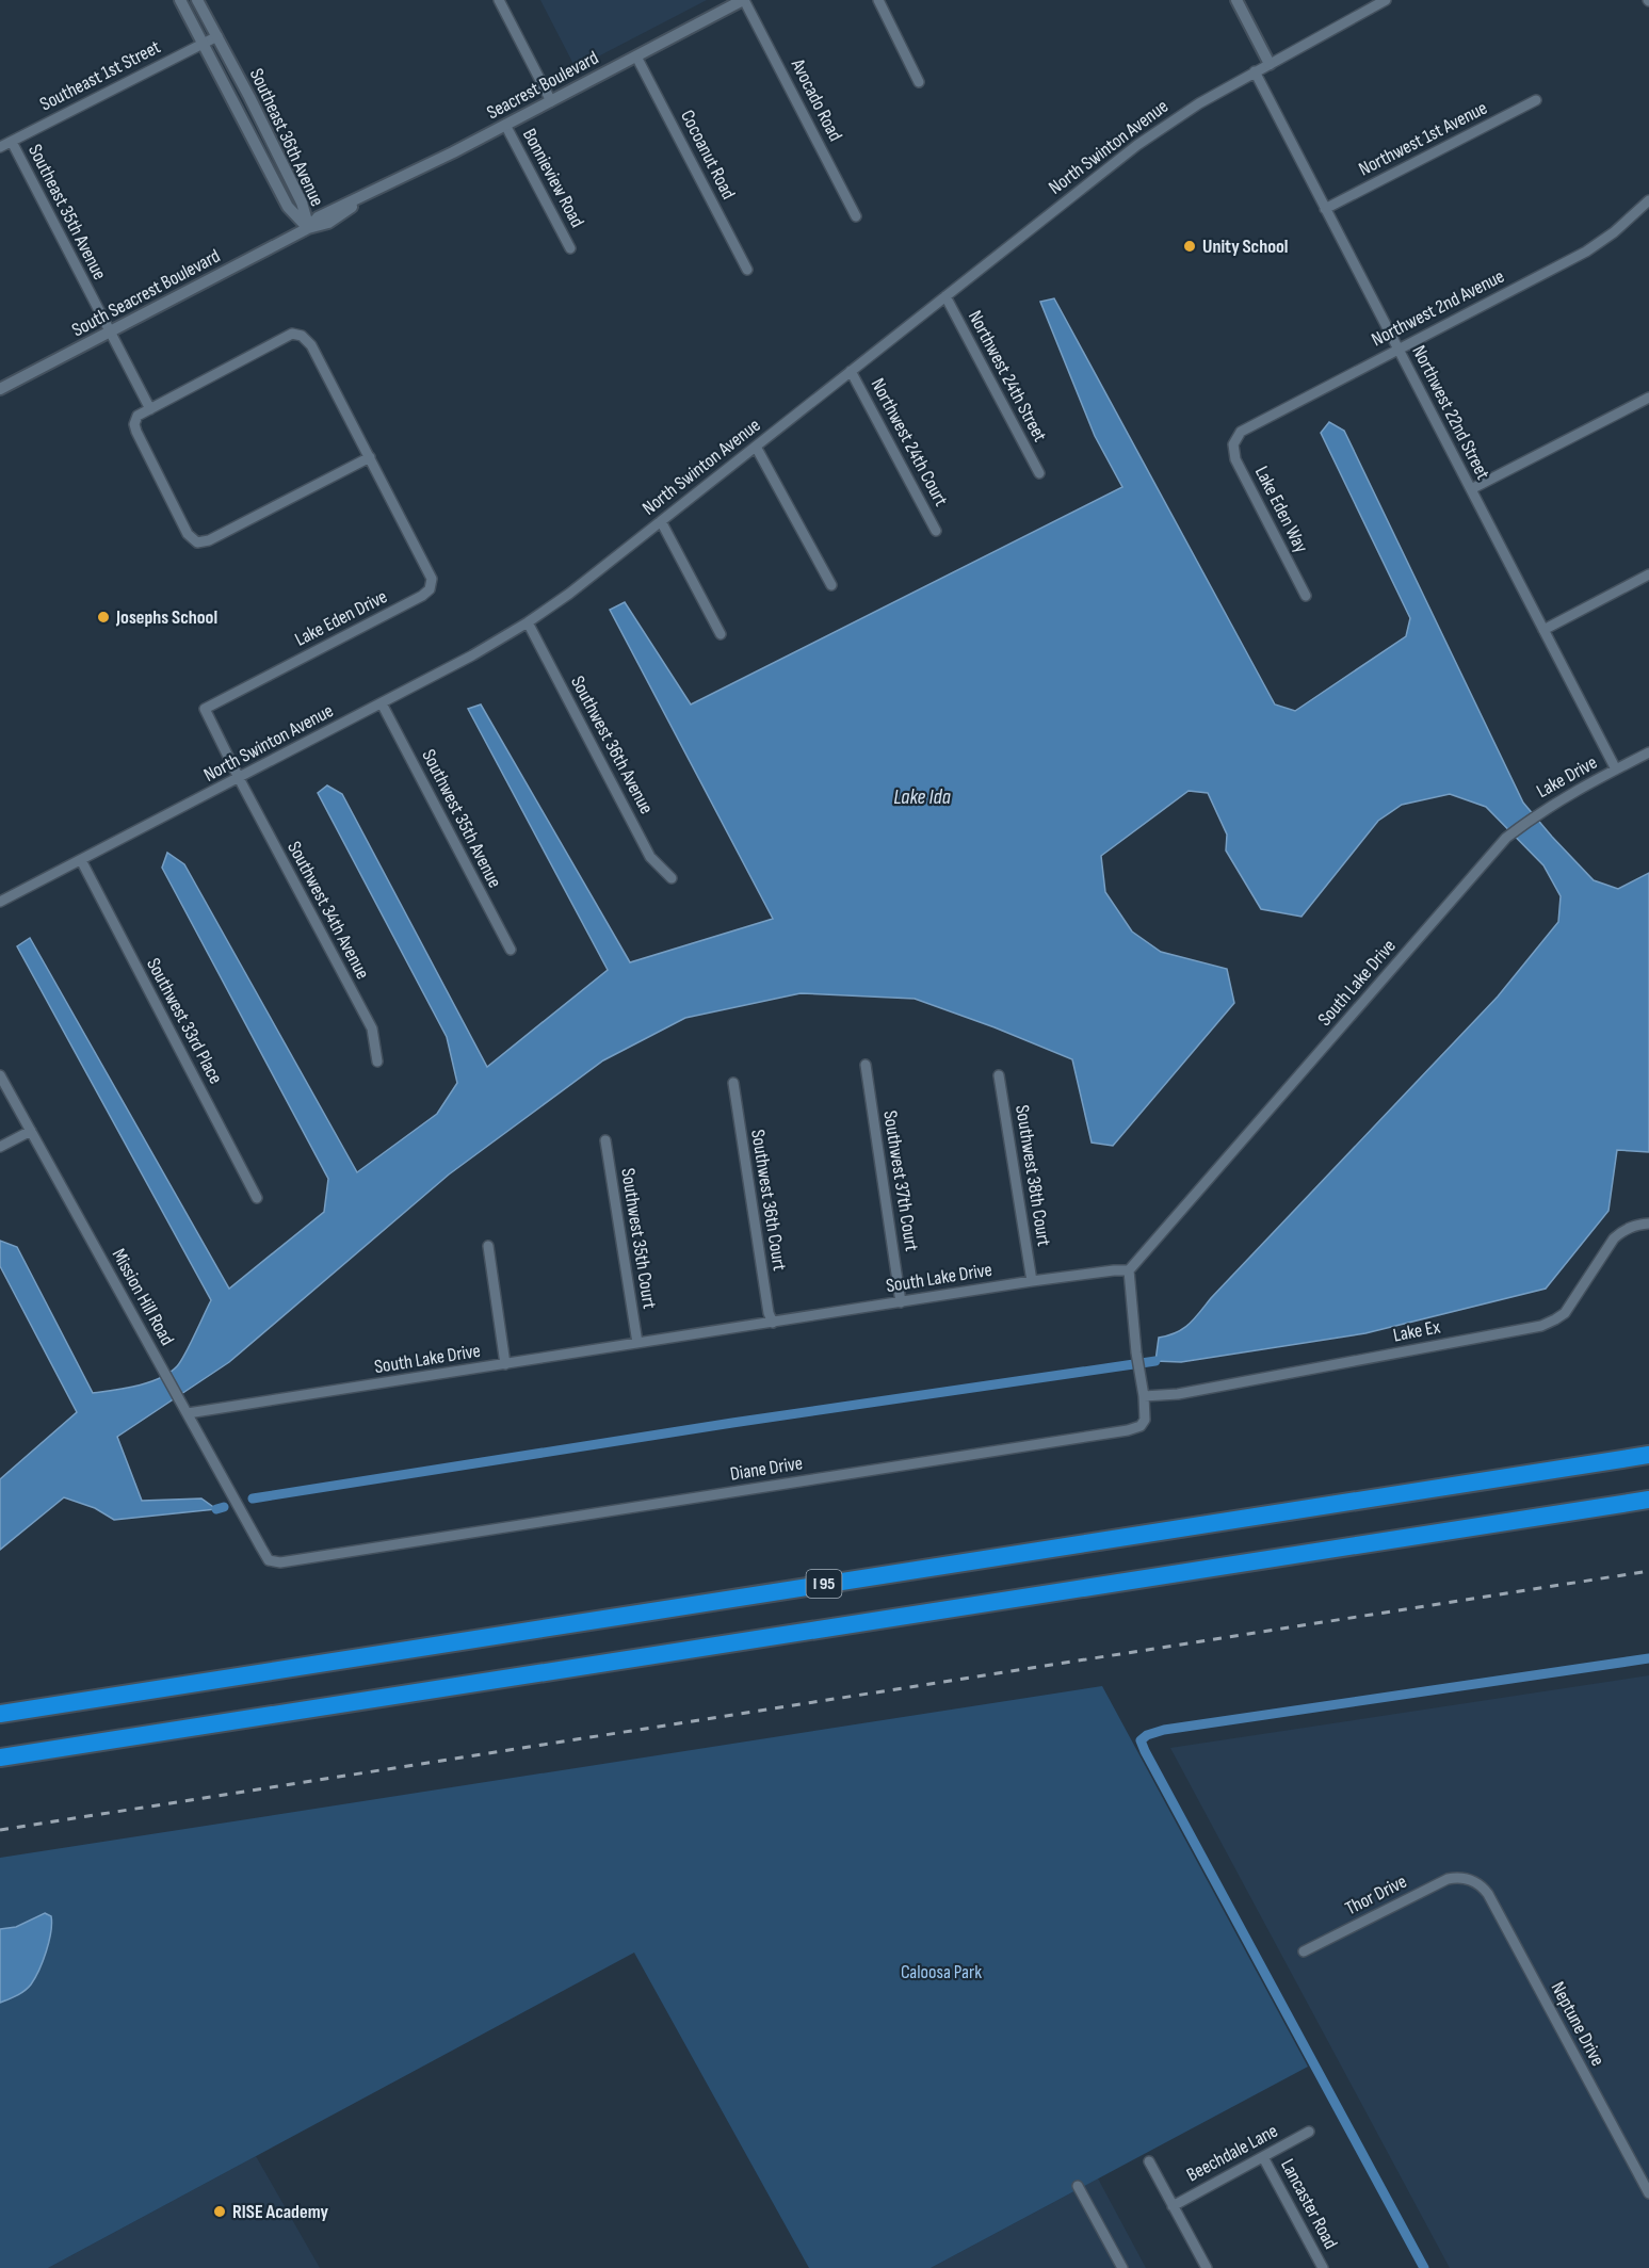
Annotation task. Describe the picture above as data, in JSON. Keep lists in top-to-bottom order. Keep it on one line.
{"streets":{"highway":["I 95"],"street":["Southeast 1st Street","Seacrest Boulevard","Avocado Road","Southeast 36th Avenue","Northwest 1st Avenue","North Swinton Avenue","Cocoanut Road","Bonnieview Road","Southeast 35th Avenue","South Seacrest Boulevard","Northwest 2nd Avenue","Northwest 24th Street","Northwest 22nd Street","Northwest 24th Court","Lake Eden Way","Lake Eden Drive","Southwest 36th Avenue","Lake Drive","Southwest 35th Avenue","Southwest 34th Avenue","South Lake Drive","Southwest 33rd Place","Southwest 38th Court","Southwest 37th Court","Southwest 36th Court","Southwest 35th Court","Mission Hill Road","Lake Ex","Diane Drive","Thor Drive","Neptune Drive","Beechdale Lane","Lancaster Road"]},"crossings":[["Southeast 1st Street","Southeast 36th Avenue"],["Southeast 1st Street","Southeast 35th Avenue"],["Seacrest Boulevard","Avocado Road"],["Seacrest Boulevard","Southeast 36th Avenue"],["Seacrest Boulevard","Cocoanut Road"],["Seacrest Boulevard","Bonnieview Road"],["Seacrest Boulevard","South Seacrest Boulevard"],["Southeast 36th Avenue","South Seacrest Boulevard"],["Northwest 1st Avenue","Northwest 22nd Street"],["North Swinton Avenue","Northwest 24th Street"],["North Swinton Avenue","Northwest 22nd Street"],["North Swinton Avenue","Northwest 24th Court"],["North Swinton Avenue","Lake Eden Drive"],["North Swinton Avenue","Southwest 36th Avenue"],["North Swinton Avenue","Southwest 35th Avenue"],["North Swinton Avenue","Southwest 34th Avenue"],["North Swinton Avenue","Southwest 33rd Place"],["Southeast 35th Avenue","South Seacrest Boulevard"],["Northwest 2nd Avenue","Northwest 22nd Street"],["Northwest 2nd Avenue","Lake Eden Way"],["Northwest 22nd Street","Lake Drive"],["Lake Eden Drive","Southwest 34th Avenue"],["Lake Drive","South Lake Drive"],["South Lake Drive","Southwest 38th Court"],["South Lake Drive","Southwest 37th Court"],["South Lake Drive","Southwest 36th Court"],["South Lake Drive","Southwest 35th Court"],["South Lake Drive","Mission Hill Road"],["South Lake Drive","Diane Drive"],["Mission Hill Road","Diane Drive"],["Lake Ex","Diane Drive"],["Thor Drive","Neptune Drive"],["Beechdale Lane","Lancaster Road"]],"water":["Lake Ida"],"parks":["Caloosa Park"],"places":["Unity School","Josephs School","RISE Academy"]}
